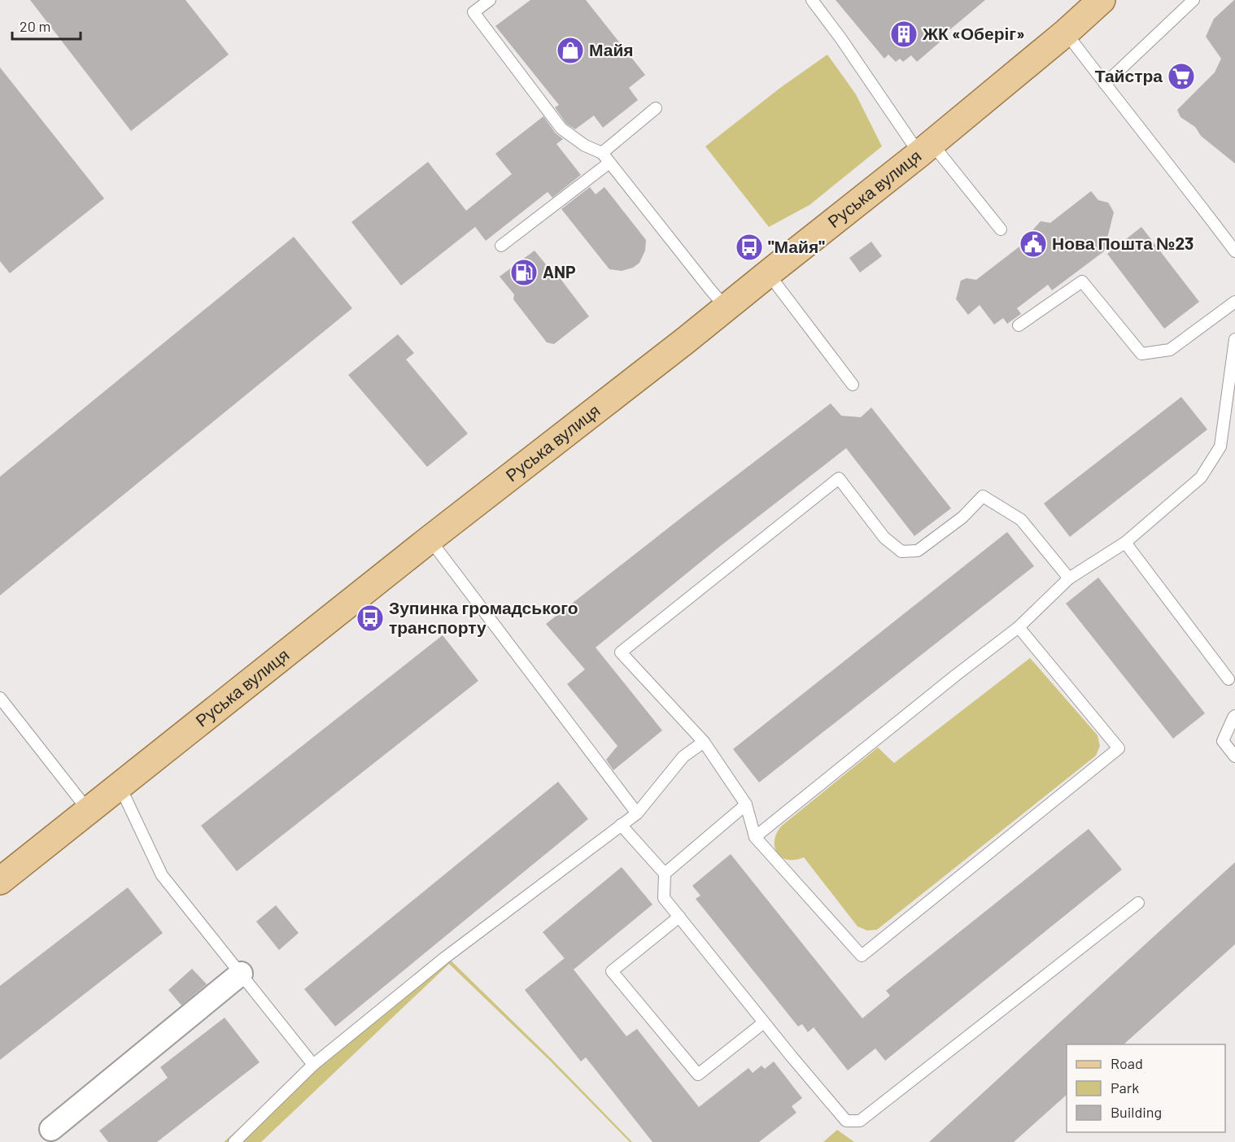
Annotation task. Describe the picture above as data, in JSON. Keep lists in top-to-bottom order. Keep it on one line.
{"streets":{"main road":["Руська вулиця"]},"places":{"building":["ЖК «Оберіг»"],"shop":["Майя"],"supermarket":["Тайстра"],"public building":["Нова Пошта №23"],"bus stop":["\"Майя\"","Зупинка громадського транспорту"],"fuel station":["ANP"]},"legend":["Road","Park","Building"],"scale_bar":"20 m"}
